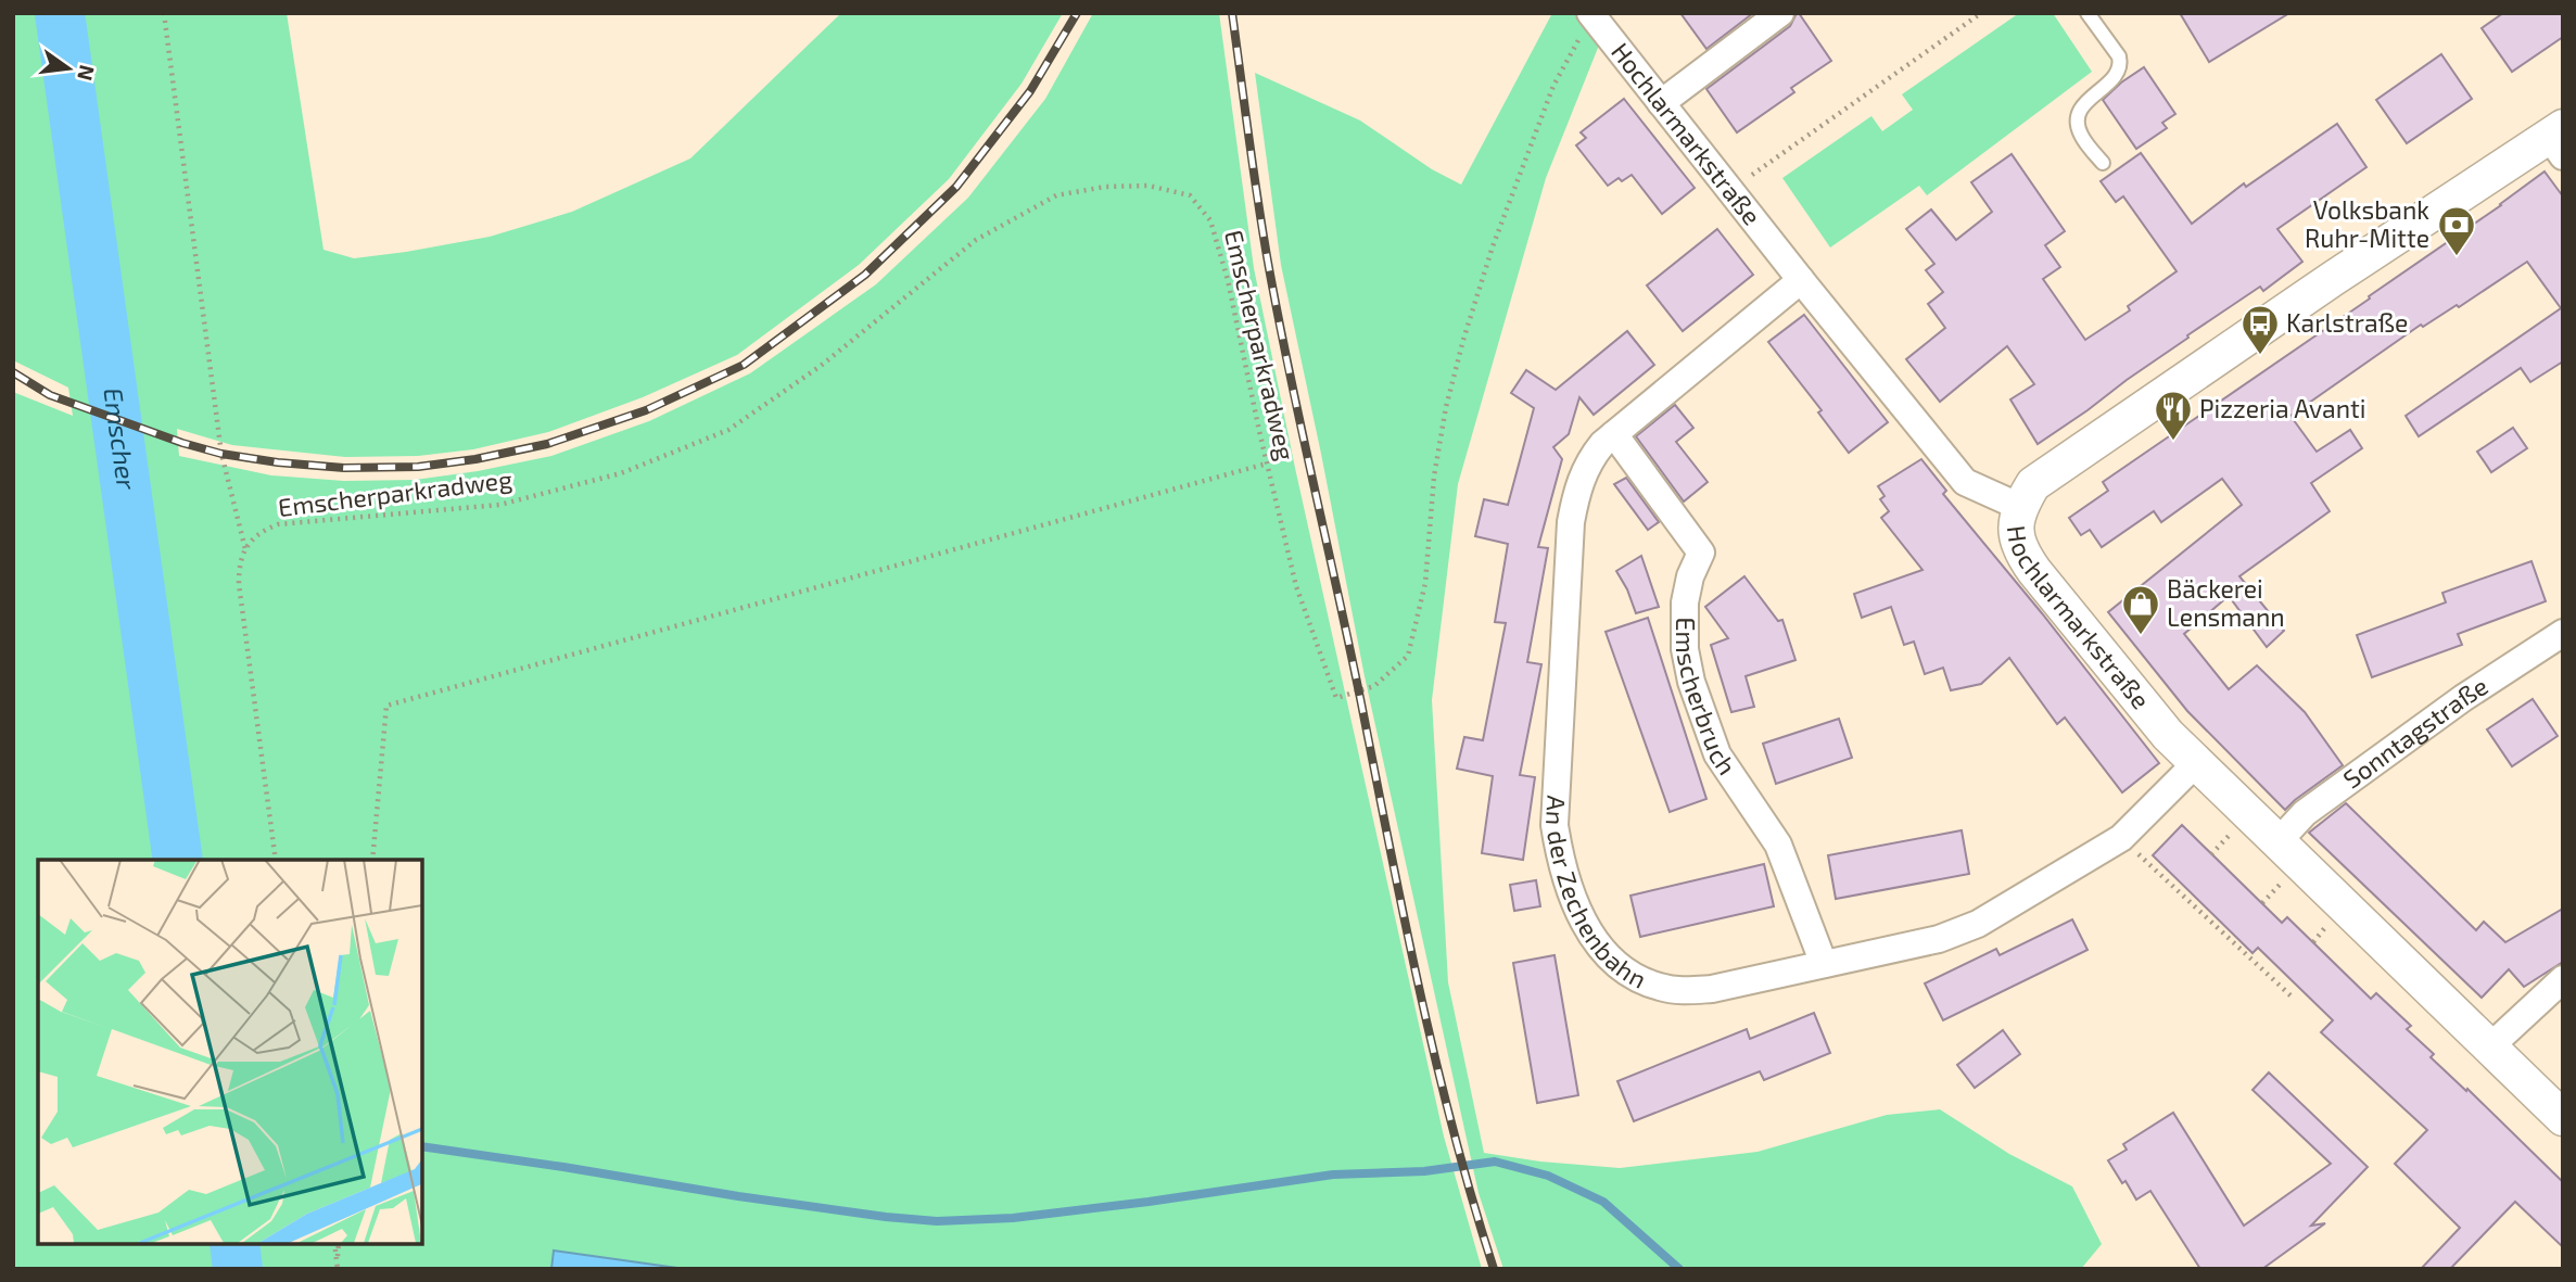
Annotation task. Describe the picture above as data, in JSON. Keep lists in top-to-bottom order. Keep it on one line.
{"streets":{"street":["Hochlarmarkstraße","Emscherbruch","Sonntagstraße","An der Zechenbahn"],"path":["Emscherparkradweg"]},"crossings":[["Hochlarmarkstraße","Emscherparkradweg"],["Hochlarmarkstraße","Sonntagstraße"],["Hochlarmarkstraße","An der Zechenbahn"],["Emscherbruch","An der Zechenbahn"]],"water":["Emscher"],"places":{"bank":["Volksbank Ruhr-Mitte"],"bus stop":["Karlstraße"],"restaurant":["Pizzeria Avanti"],"shop":["Bäckerei Lensmann"]},"north":"right"}
